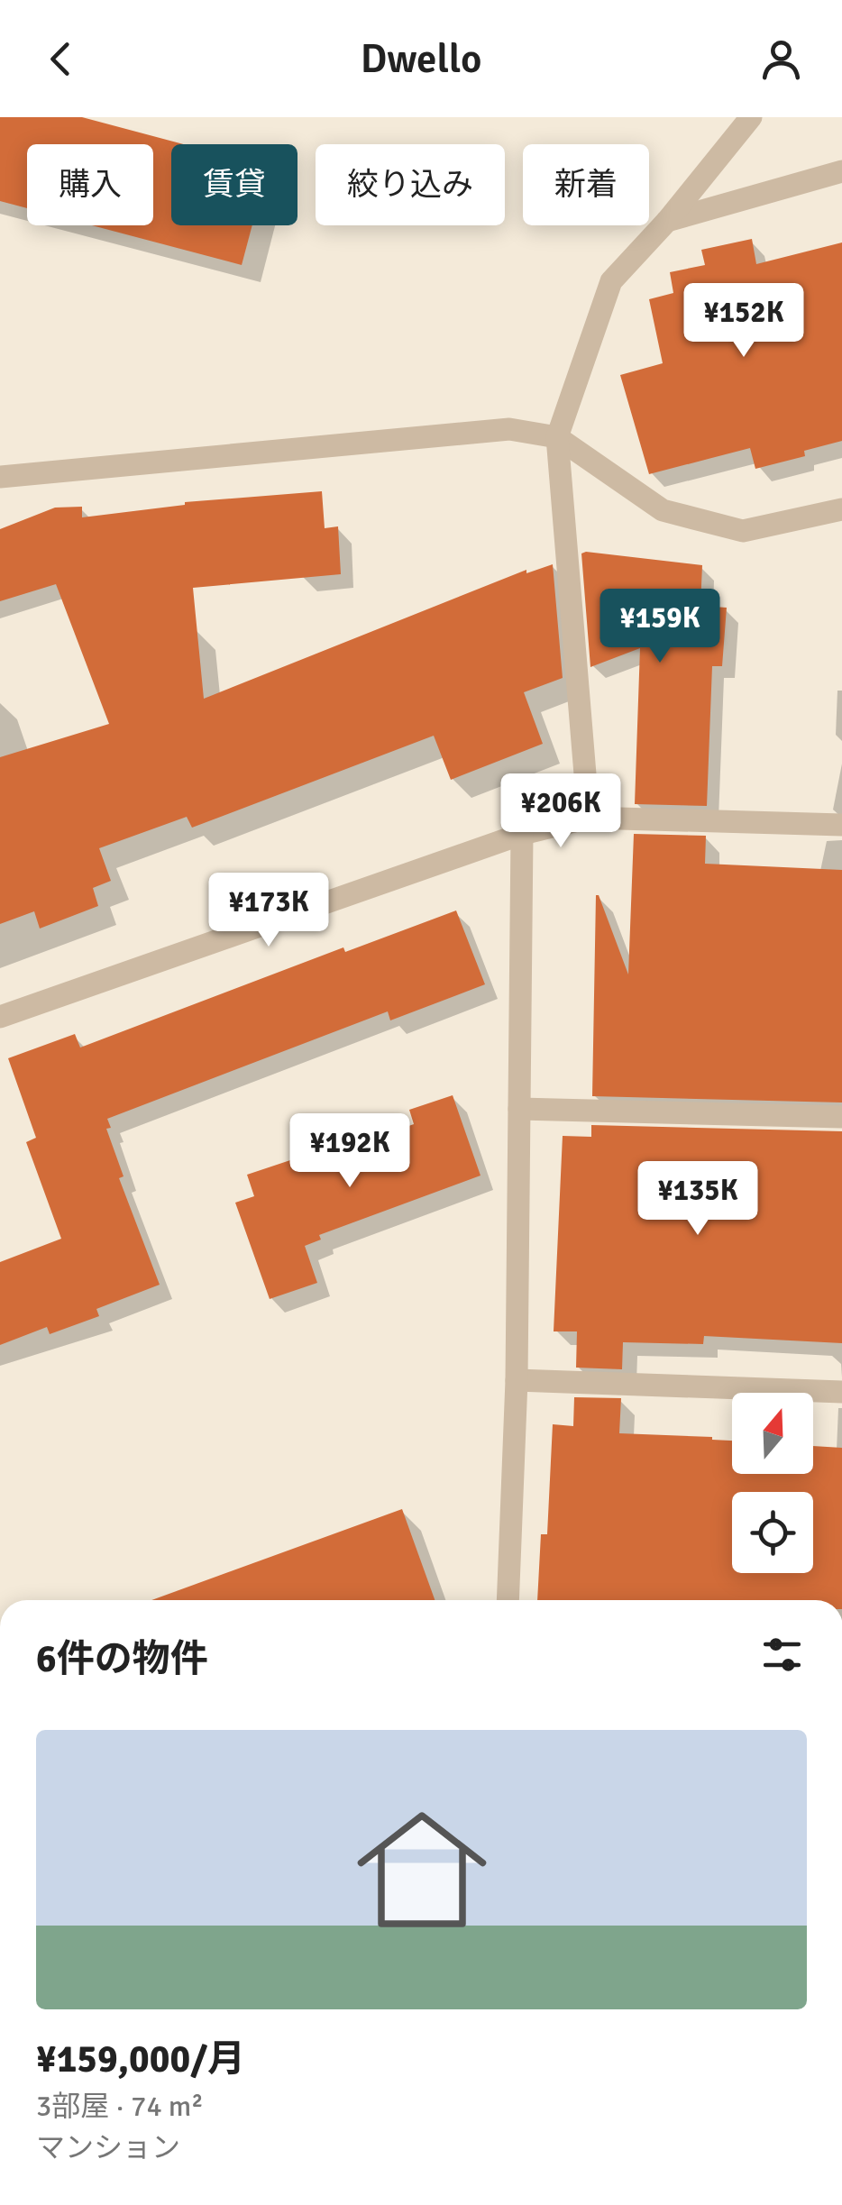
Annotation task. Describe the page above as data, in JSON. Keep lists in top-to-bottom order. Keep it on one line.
{"north":"top","page":{"header":"Dwello","chip":["購入","賃貸","絞り込み","新着"],"price":["¥152K","¥159K","¥206K","¥173K","¥192K","¥135K"],"heading":"6件の物件","list":[{"name":"¥159,000/月","note":"3部屋 · 74 m² · マンション"}]}}
